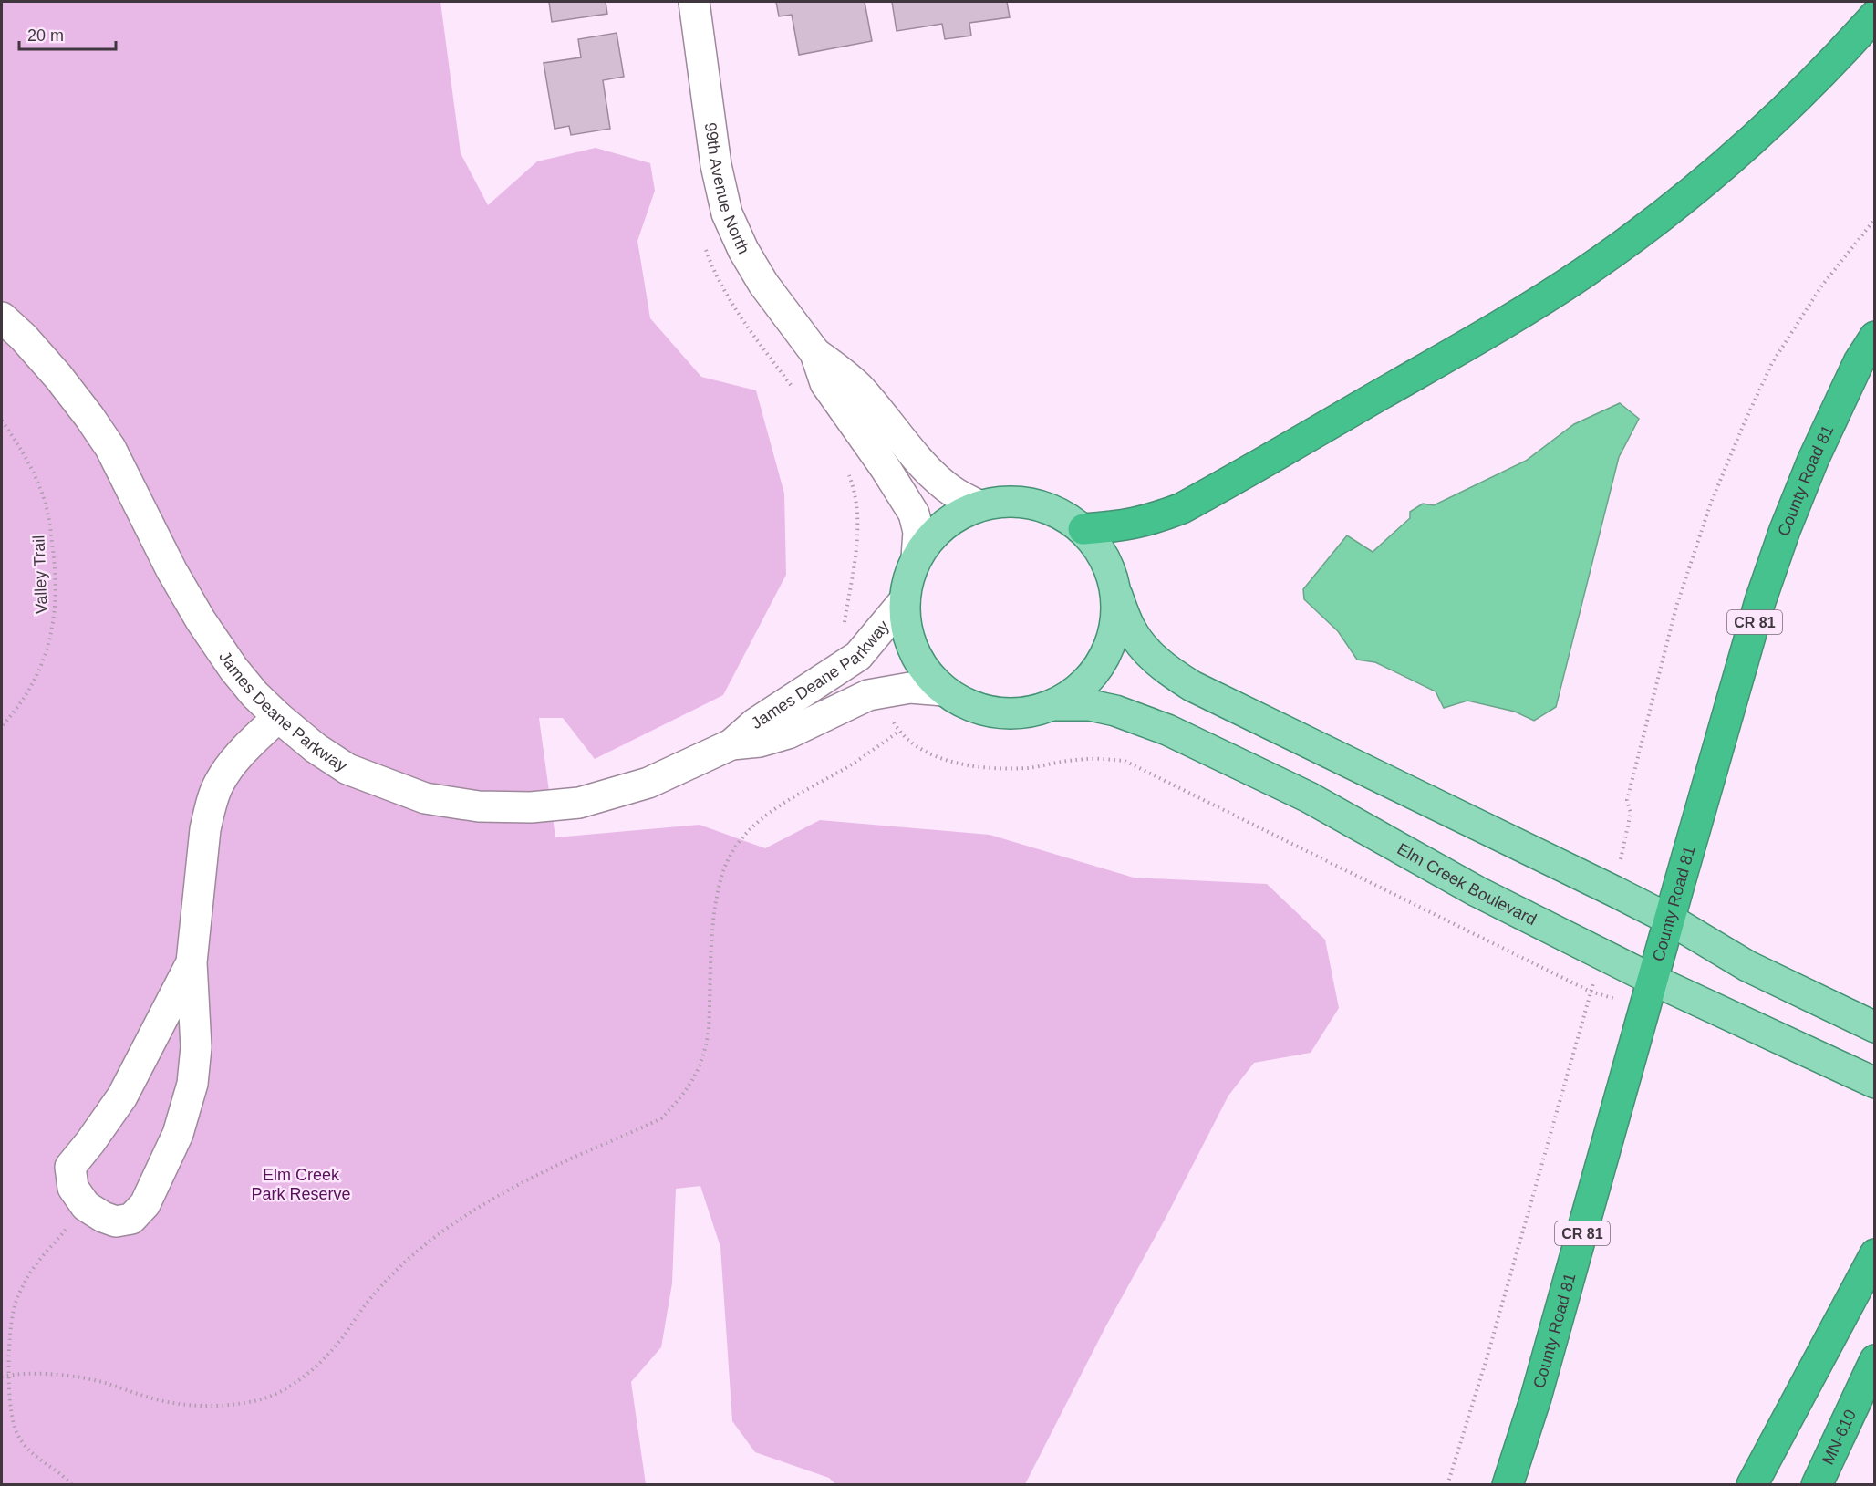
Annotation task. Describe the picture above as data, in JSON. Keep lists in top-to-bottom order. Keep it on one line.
{"streets":{"highway":["County Road 81","CR 81","MN-610"],"main road":["Elm Creek Boulevard"],"street":["99th Avenue North","James Deane Parkway"],"path":["Valley Trail"]},"crossings":[["County Road 81","Elm Creek Boulevard"]],"parks":["Elm Creek Park Reserve"],"scale_bar":"20 m"}
